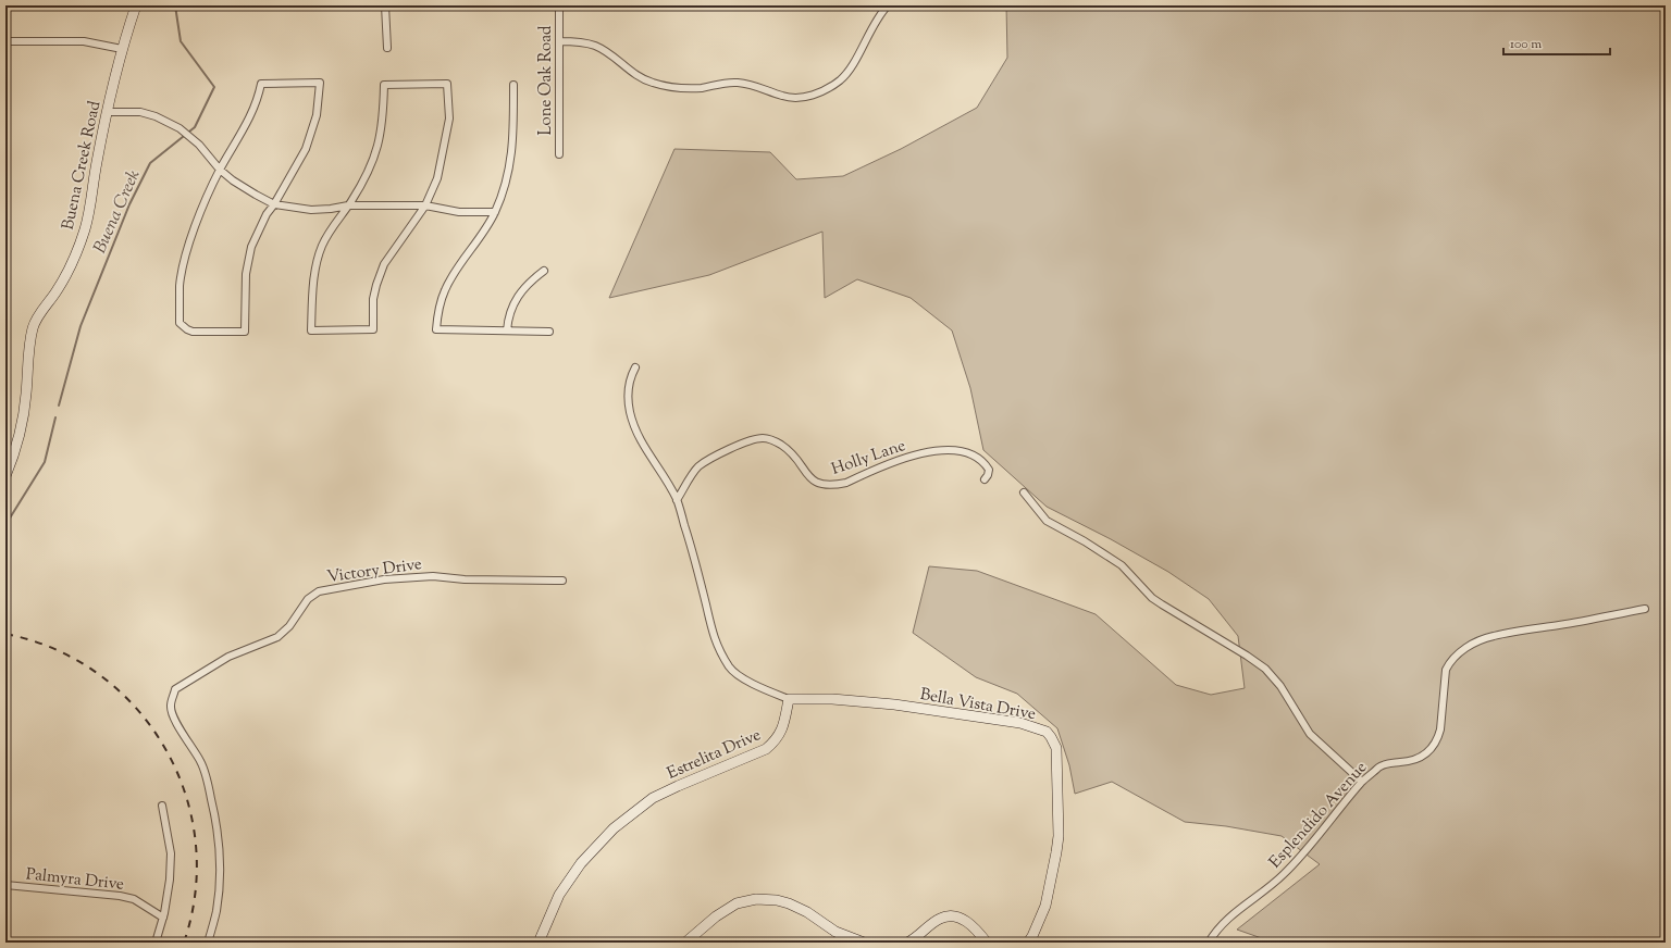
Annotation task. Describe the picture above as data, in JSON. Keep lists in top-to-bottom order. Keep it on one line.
{"streets":{"street":["Lone Oak Road","Buena Creek Road","Holly Lane","Victory Drive","Bella Vista Drive","Estrelita Drive","Esplendido Avenue","Palmyra Drive"]},"crossings":[["Bella Vista Drive","Estrelita Drive"]],"water":["Buena Creek"],"scale_bar":"100 m"}
